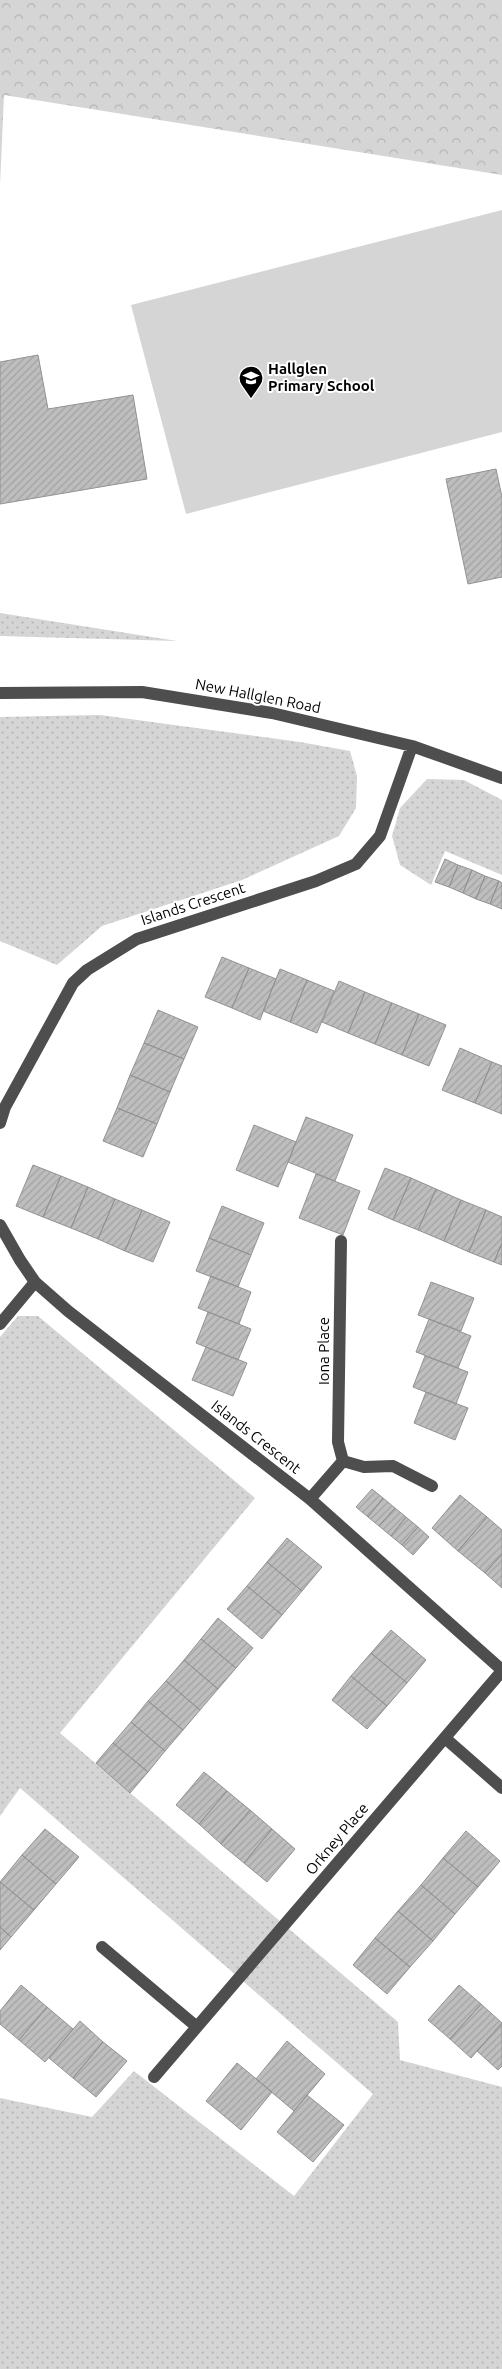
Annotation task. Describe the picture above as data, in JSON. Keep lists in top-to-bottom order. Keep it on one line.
{"streets":{"street":["New Hallglen Road","Islands Crescent","Iona Place","Orkney Place"]},"crossings":[["New Hallglen Road","Islands Crescent"],["Islands Crescent","Orkney Place"]],"places":{"school or university":["Hallglen Primary School"]}}
